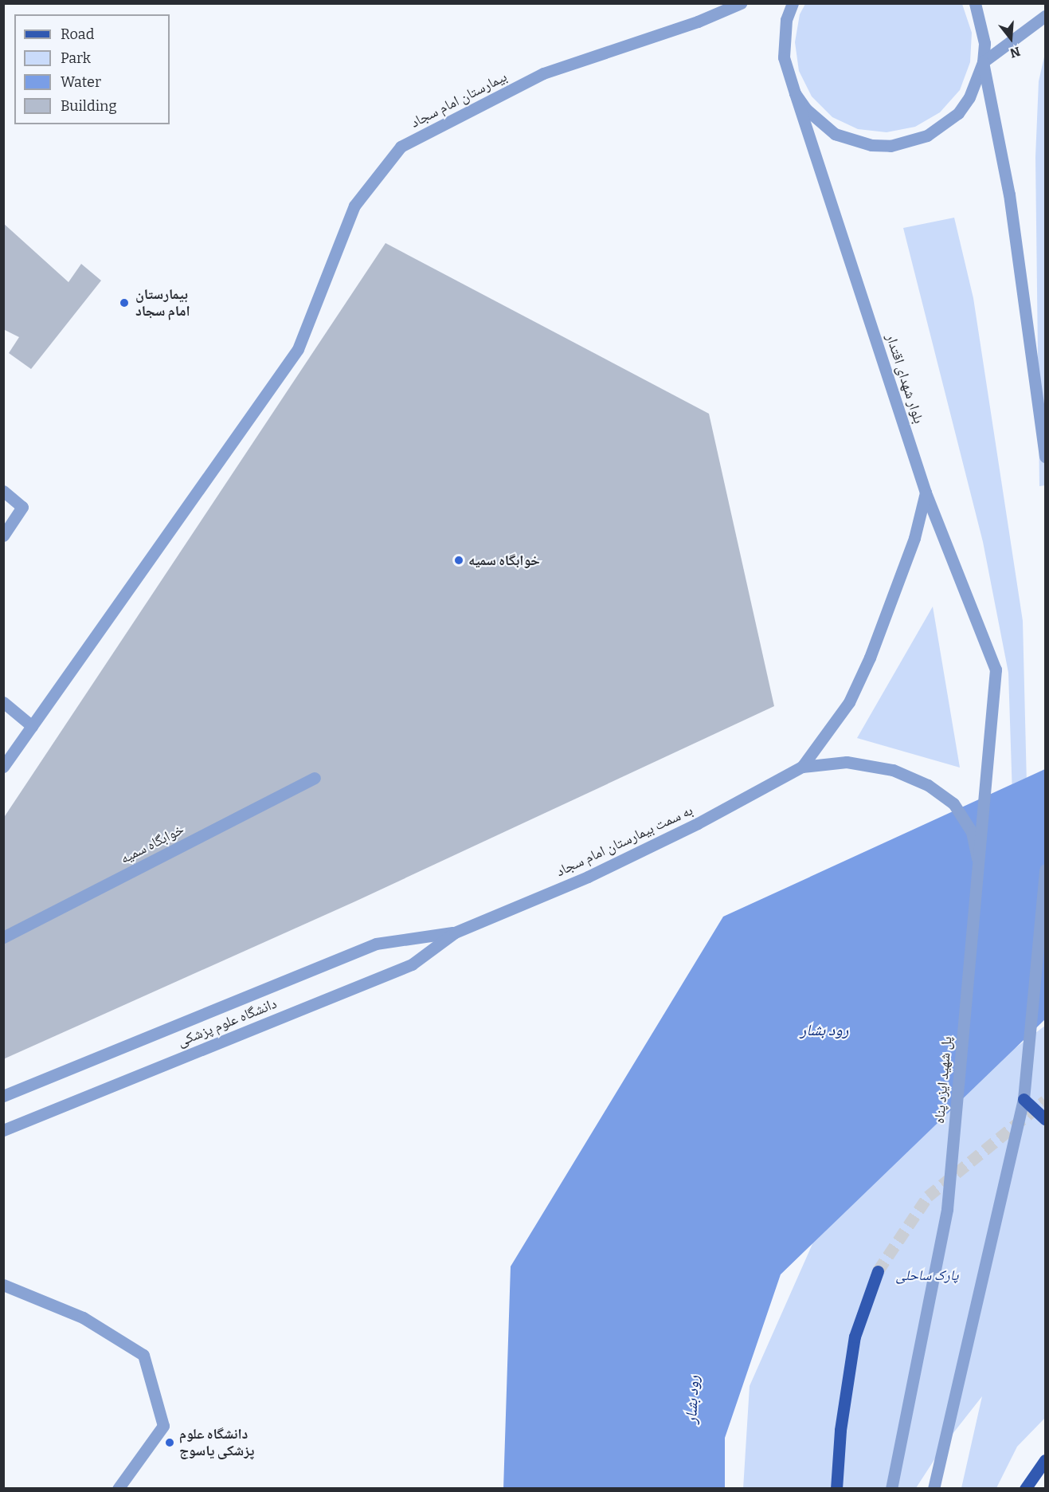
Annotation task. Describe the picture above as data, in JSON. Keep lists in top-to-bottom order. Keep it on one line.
{"streets":{"street":["بیمارستان امام سجاد","بلوار شهدای اقتدار","به سمت بیمارستان امام سجاد","خوابگاه سمیه","دانشگاه علوم پزشکی","پل شهید ایزد پناه"]},"crossings":[["بلوار شهدای اقتدار","پل شهید ایزد پناه"],["به سمت بیمارستان امام سجاد","دانشگاه علوم پزشکی"]],"water":["رود بشار"],"parks":["پارک ساحلی"],"places":["بیمارستان امام سجاد","خوابگاه سمیه","دانشگاه علوم پزشکی یاسوج"],"legend":["Road","Park","Water","Building"],"north":"bottom"}
